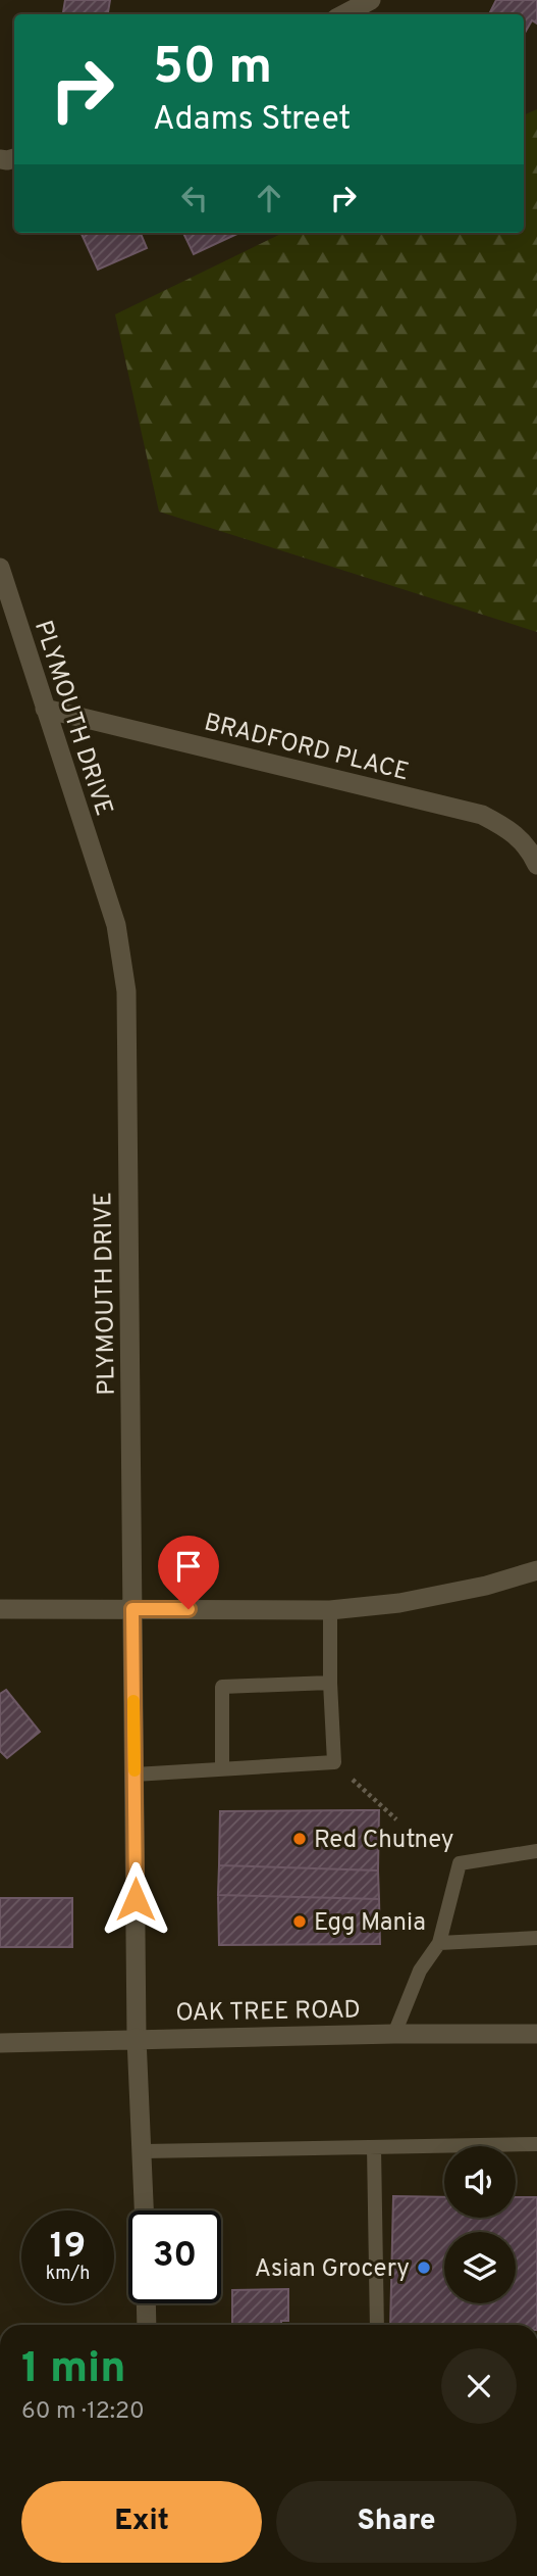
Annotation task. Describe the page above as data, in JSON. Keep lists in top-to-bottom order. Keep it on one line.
{"streets":{"street":["PLYMOUTH DRIVE","BRADFORD PLACE","OAK TREE ROAD"]},"crossings":[["PLYMOUTH DRIVE","BRADFORD PLACE"],["PLYMOUTH DRIVE","OAK TREE ROAD"]],"places":["Red Chutney","Egg Mania","Asian Grocery"],"page":{"turn":["50 m","Adams Street"],"speed":"19 km/h","limit":"30","heading":["1 min","60 m · 12:20"],"buttons":["Exit","Share"]}}
